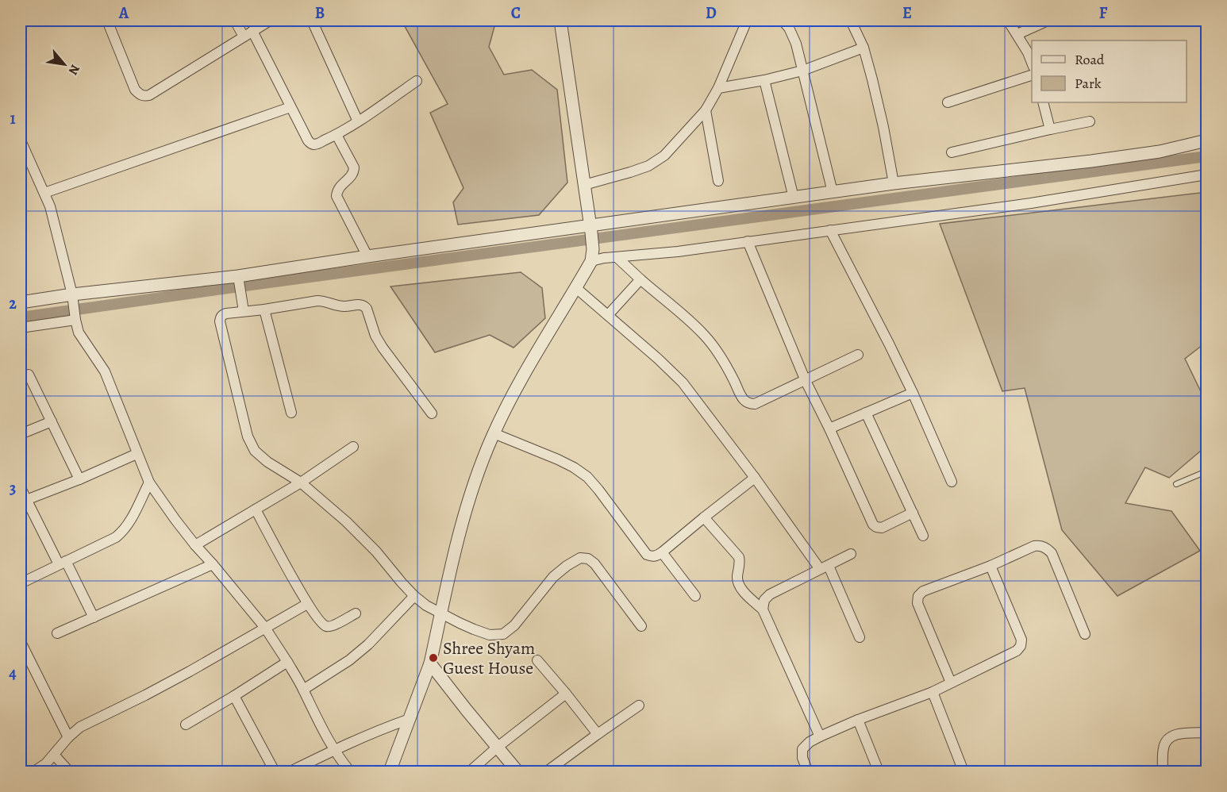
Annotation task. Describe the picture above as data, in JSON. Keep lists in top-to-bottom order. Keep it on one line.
{"places":["Shree Shyam Guest House"],"legend":["Road","Park"],"north":"bottom right","grid":{"columns":["A","B","C","D","E","F"],"rows":["1","2","3","4"]}}
